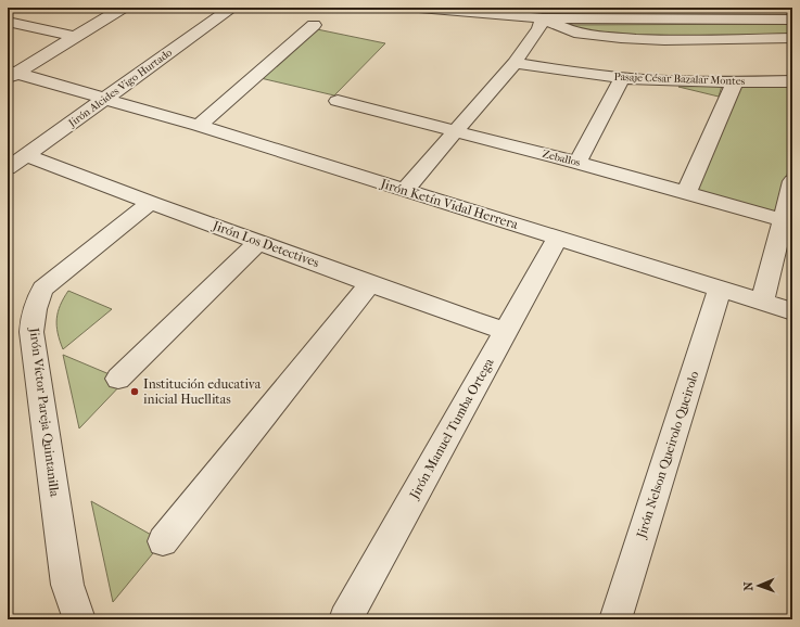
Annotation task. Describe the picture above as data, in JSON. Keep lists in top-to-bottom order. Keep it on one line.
{"streets":{"street":["Pasaje César Bazalar Montes","Jirón Alcides Vigo Hurtado","Zeballos","Jirón Ketín Vidal Herrera","Jirón Los Detectives","Jirón Víctor Pareja Quintanilla","Jirón Manuel Tumba Ortega","Jirón Nelson Queirolo Queirolo"]},"crossings":[["Jirón Alcides Vigo Hurtado","Jirón Ketín Vidal Herrera"],["Jirón Alcides Vigo Hurtado","Jirón Los Detectives"],["Jirón Ketín Vidal Herrera","Jirón Manuel Tumba Ortega"],["Jirón Ketín Vidal Herrera","Jirón Nelson Queirolo Queirolo"],["Jirón Los Detectives","Jirón Víctor Pareja Quintanilla"],["Jirón Los Detectives","Jirón Manuel Tumba Ortega"]],"places":["Institución educativa inicial Huellitas"],"north":"left"}
